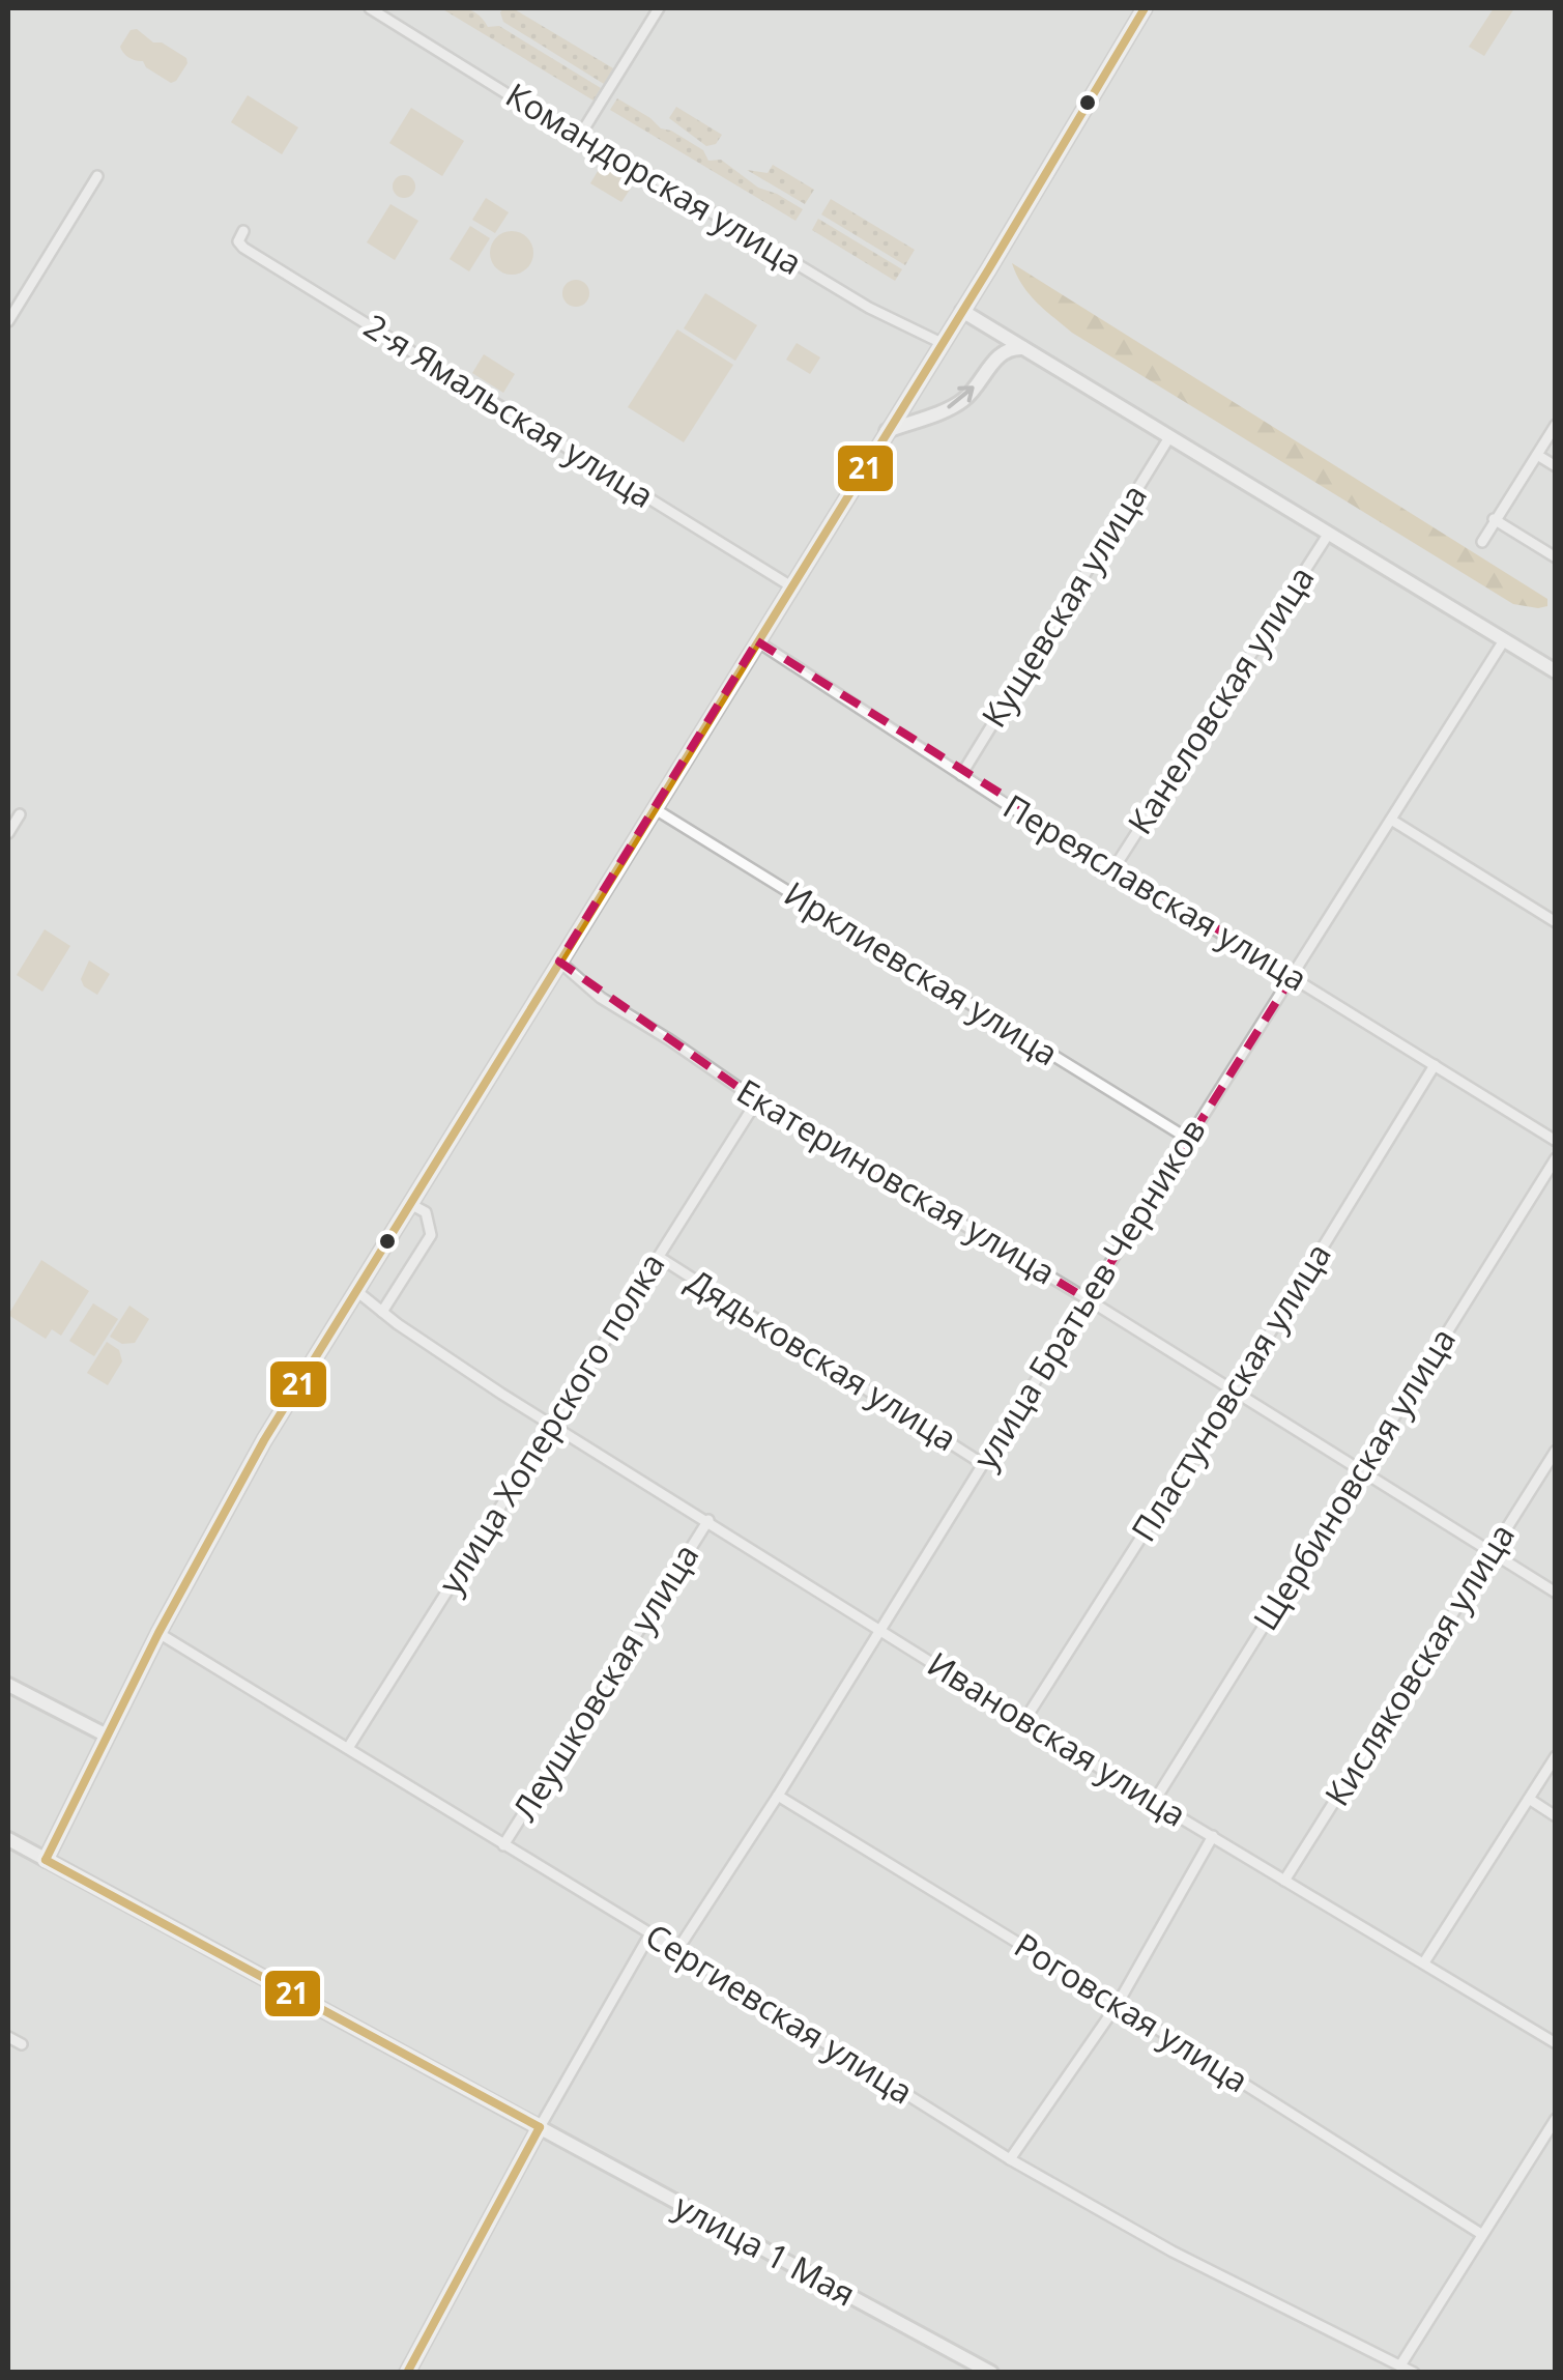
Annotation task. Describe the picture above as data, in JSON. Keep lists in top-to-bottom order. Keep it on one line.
{"streets":{"main road":["улица 1 Мая"],"street":["Командорская улица","2-я Ямальская улица","Кущевская улица","Канеловская улица","Переяславская улица","Ирклиевская улица","Екатериновская улица","улица Братьев Черников","Дядьковская улица","Пластуновская улица","улица Хоперского полка","Щербиновская улица","Кисляковская улица","Леушковская улица","Ивановская улица","Роговская улица","Сергиевская улица"]},"crossings":[["Кущевская улица","Переяславская улица"],["Канеловская улица","Переяславская улица"],["Переяславская улица","улица Братьев Черников"],["Переяславская улица","Пластуновская улица"],["Ирклиевская улица","улица Братьев Черников"],["Екатериновская улица","улица Братьев Черников"],["Екатериновская улица","Пластуновская улица"],["Екатериновская улица","улица Хоперского полка"],["Екатериновская улица","Щербиновская улица"],["Екатериновская улица","Кисляковская улица"],["улица Братьев Черников","Дядьковская улица"],["улица Братьев Черников","Ивановская улица"],["улица Братьев Черников","Роговская улица"],["улица Братьев Черников","Сергиевская улица"],["Дядьковская улица","улица Хоперского полка"],["Пластуновская улица","Ивановская улица"],["улица Хоперского полка","Ивановская улица"],["улица Хоперского полка","Сергиевская улица"],["Щербиновская улица","Ивановская улица"],["Кисляковская улица","Ивановская улица"],["Леушковская улица","Ивановская улица"],["Леушковская улица","Сергиевская улица"]],"lines":["transit line 21"]}
